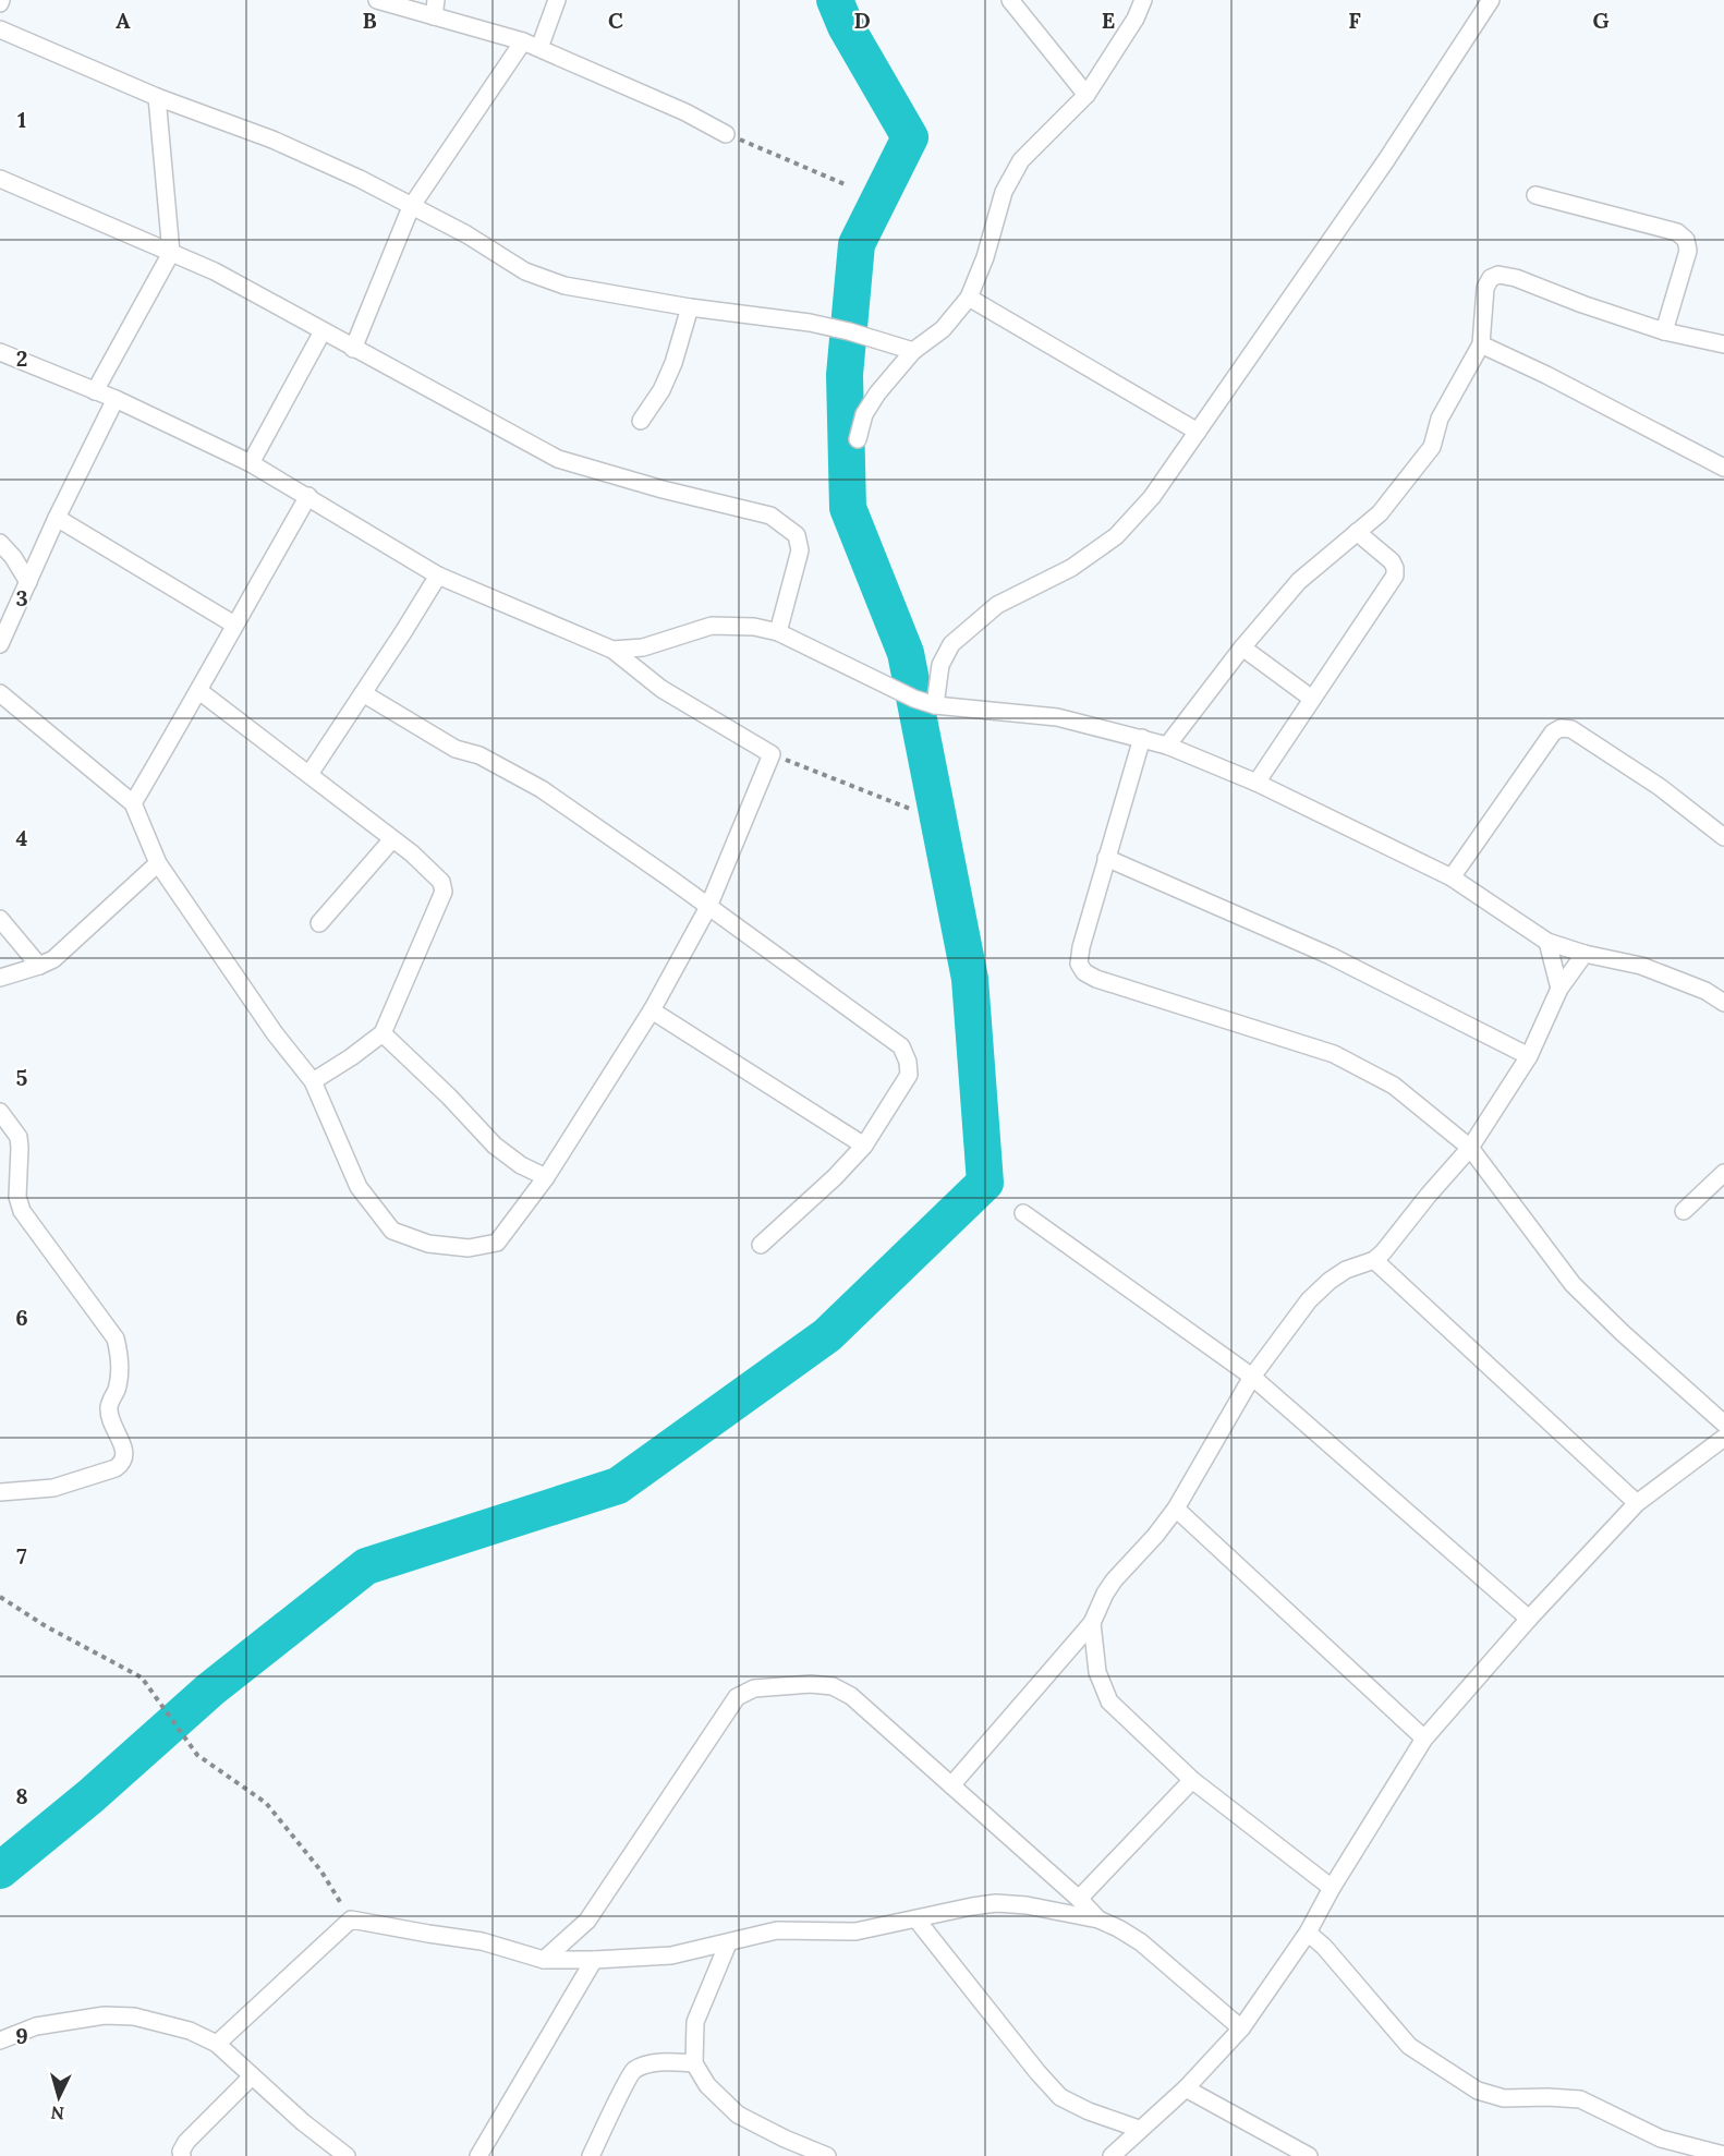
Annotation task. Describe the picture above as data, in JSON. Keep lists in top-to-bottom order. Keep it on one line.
{"north":"bottom","grid":{"columns":["A","B","C","D","E","F","G"],"rows":["1","2","3","4","5","6","7","8","9"]}}
